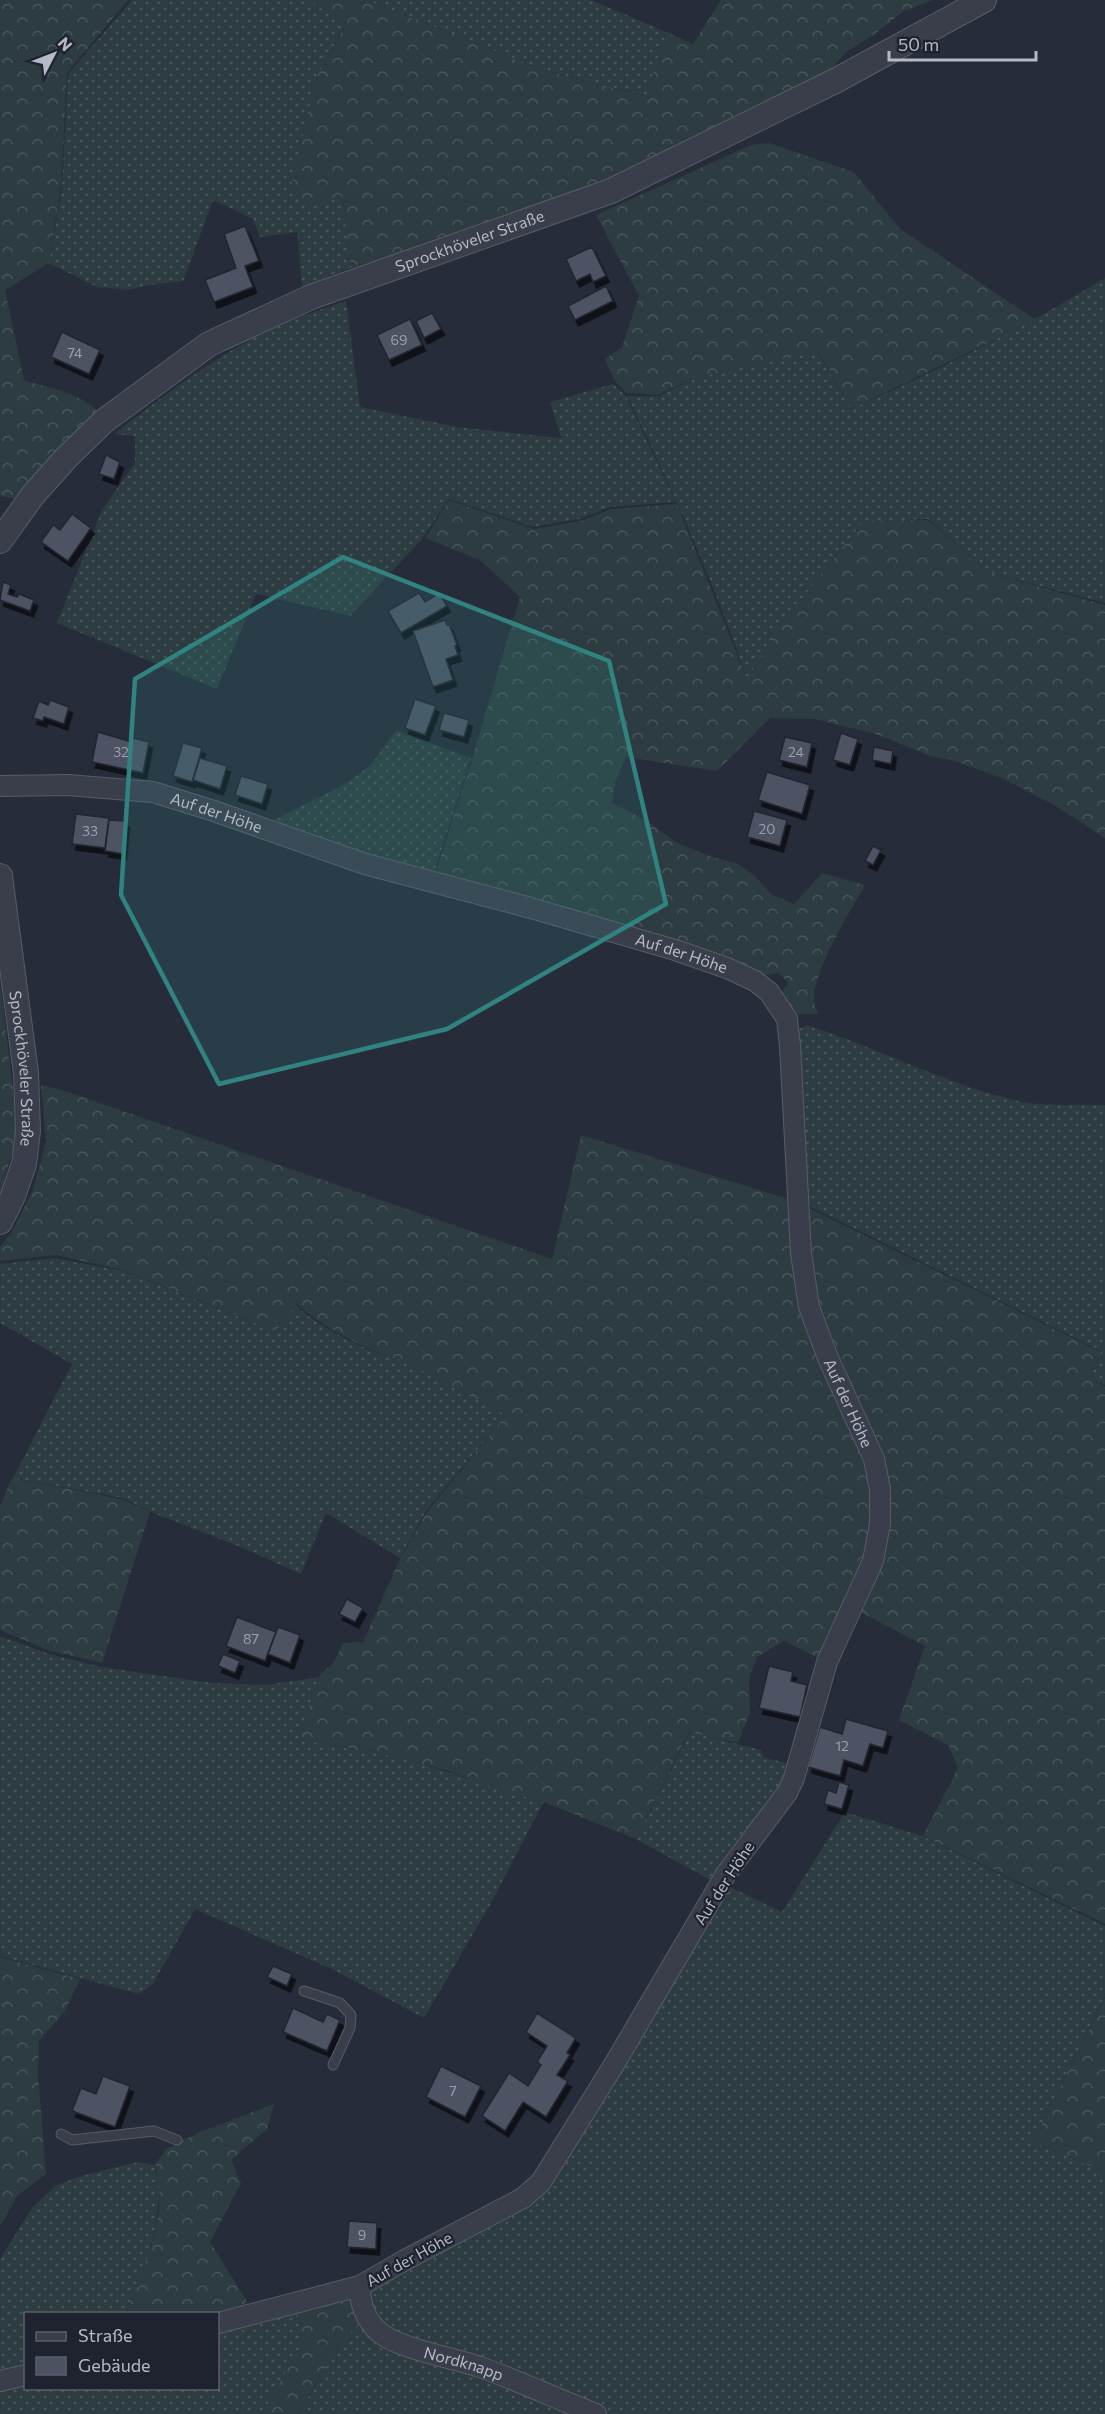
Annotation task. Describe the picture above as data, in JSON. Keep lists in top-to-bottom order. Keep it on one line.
{"streets":{"street":["Sprockhöveler Straße","Auf der Höhe","Nordknapp"]},"crossings":[["Auf der Höhe","Nordknapp"]],"house_numbers":["69","74","32","24","20","33","87","12","7","9"],"legend":["Straße","Gebäude"],"scale_bar":"50 m","north":"top right"}
